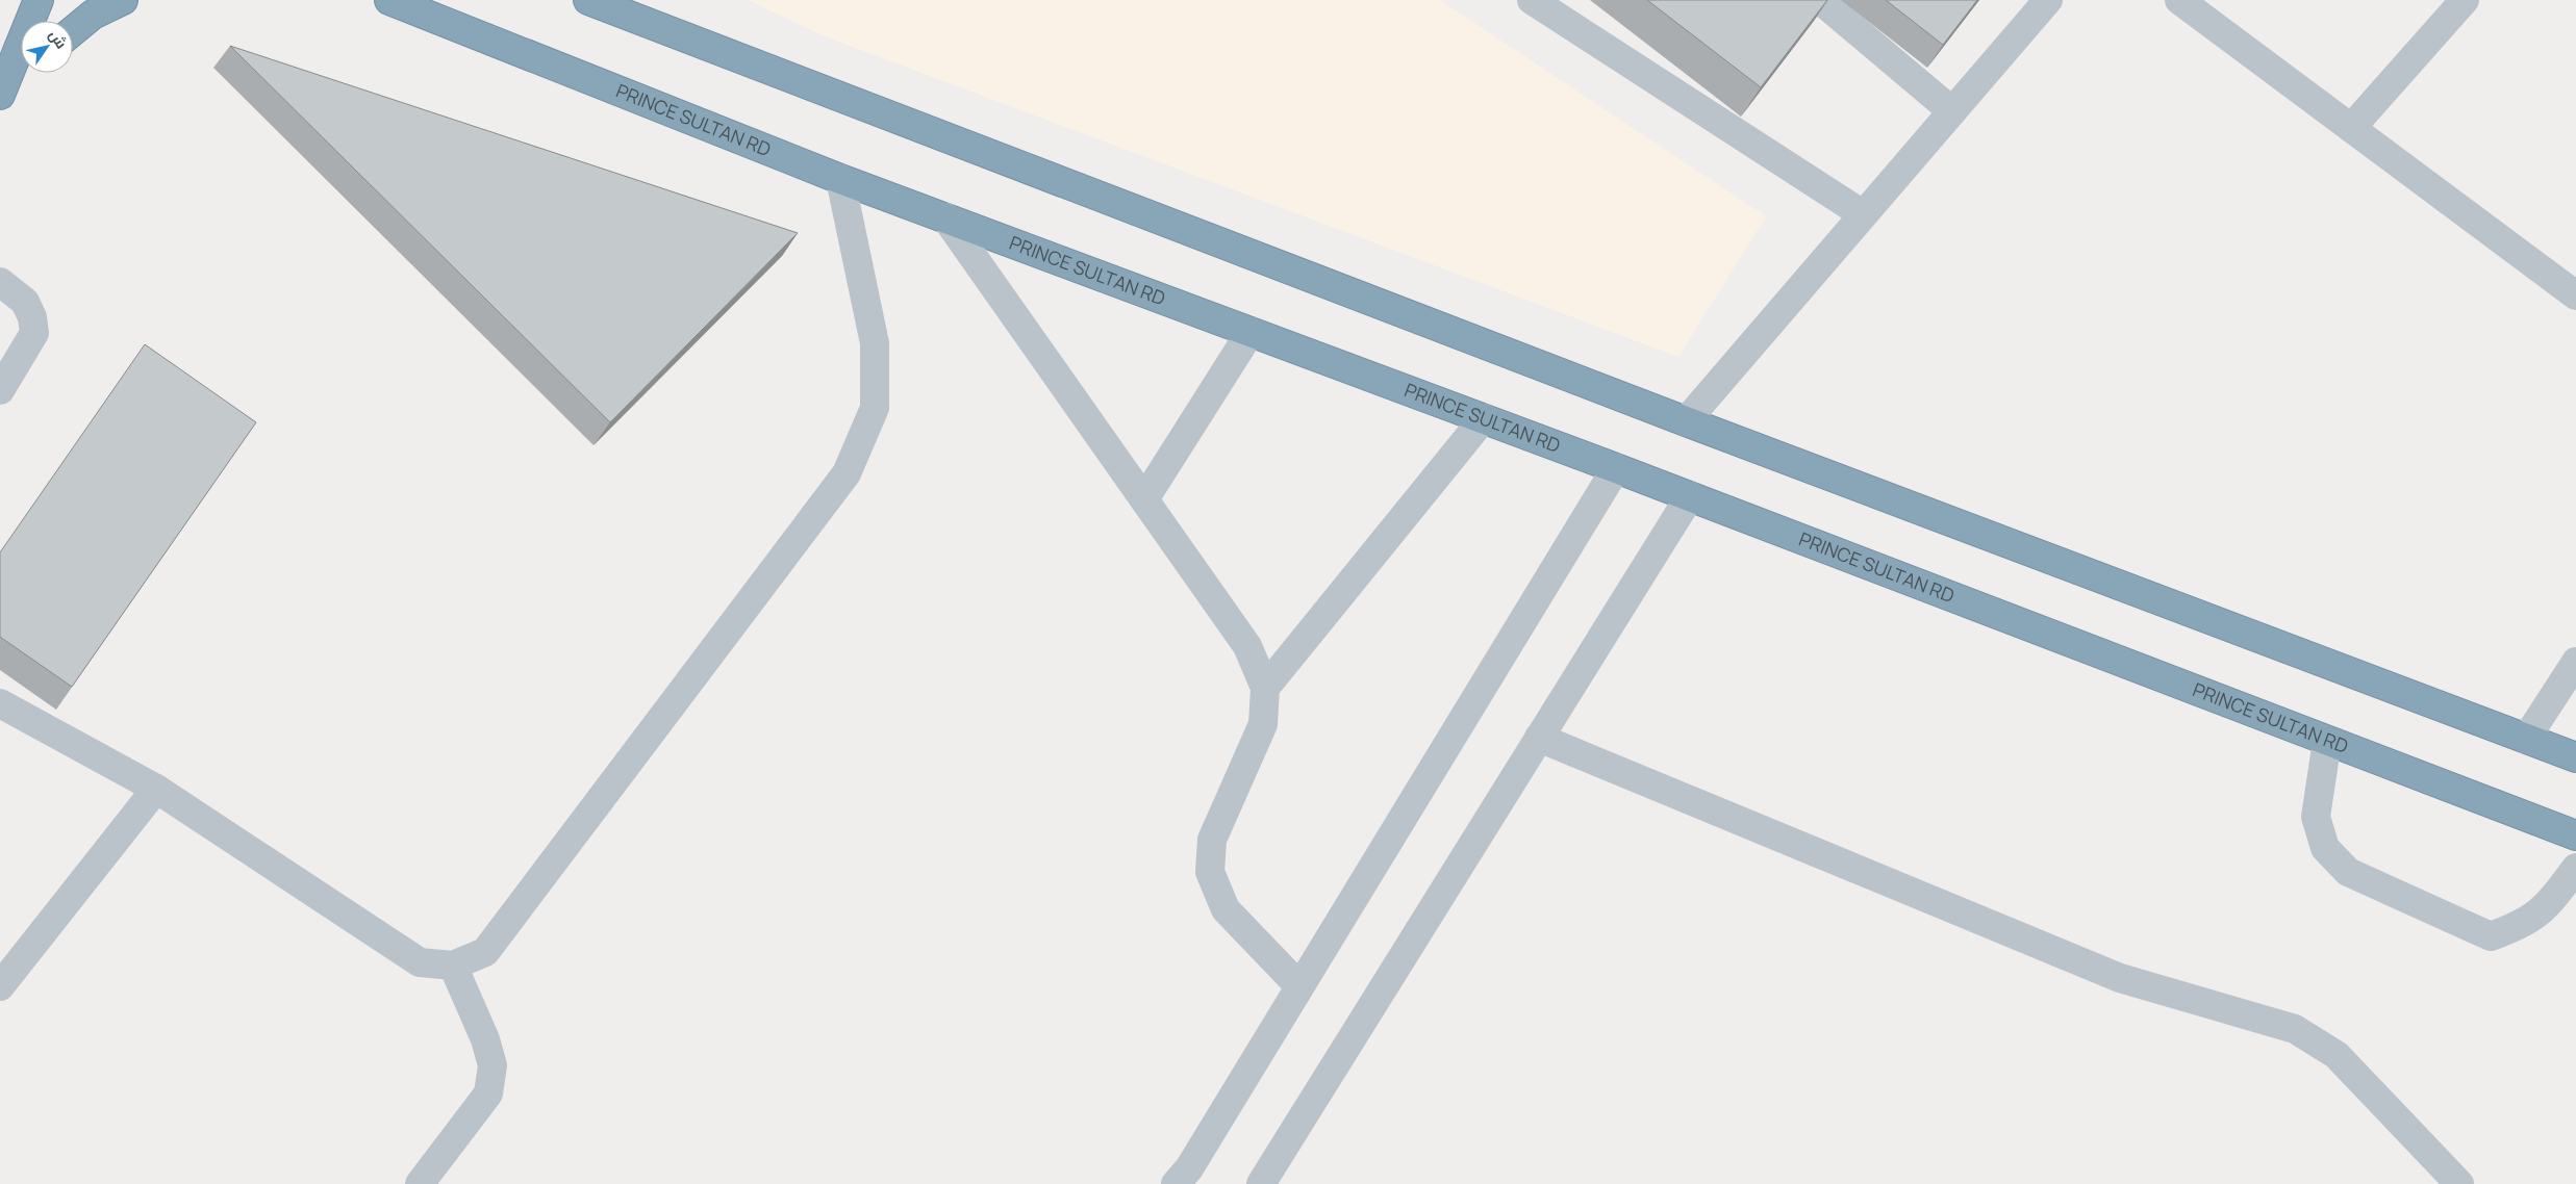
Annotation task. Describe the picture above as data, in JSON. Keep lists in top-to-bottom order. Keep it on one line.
{"streets":{"highway":["PRINCE SULTAN RD"]},"north":"top right"}
